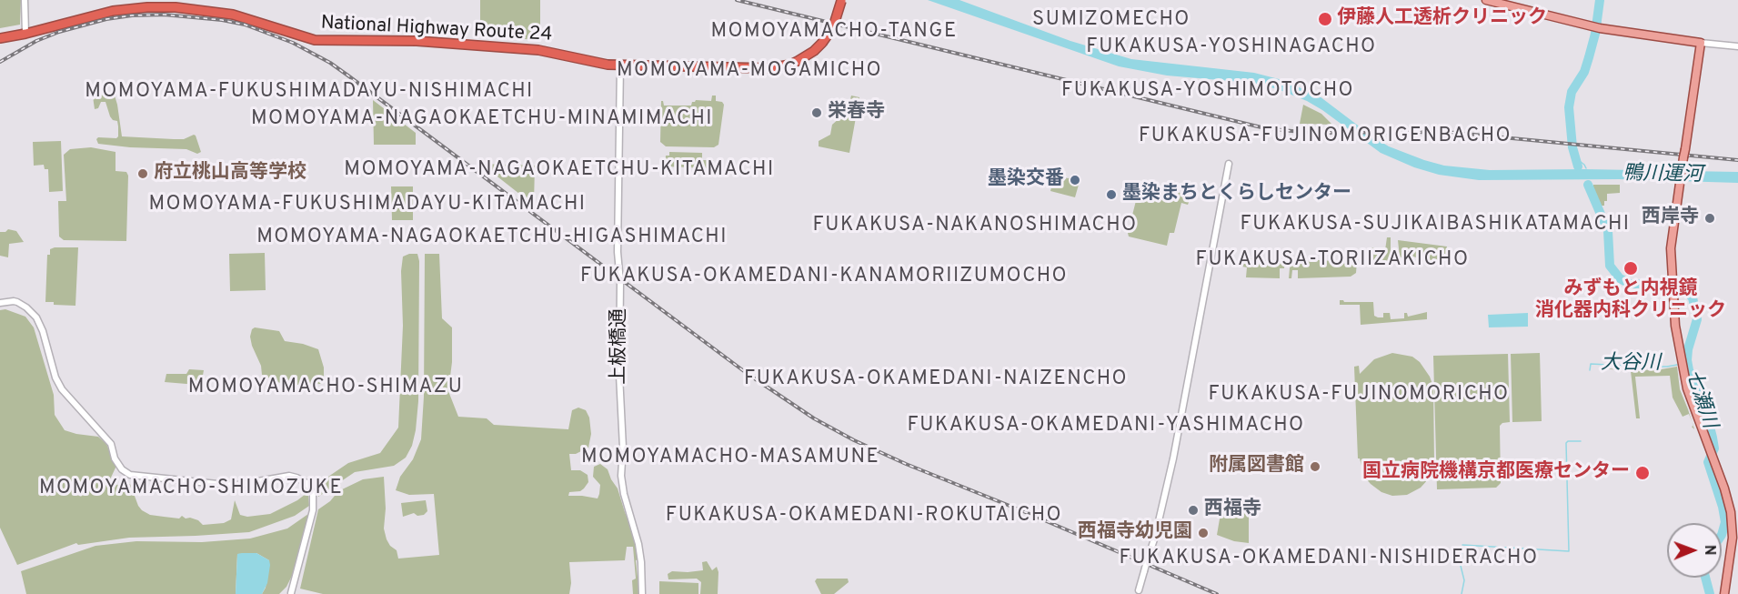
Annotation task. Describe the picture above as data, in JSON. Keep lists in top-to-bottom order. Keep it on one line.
{"streets":{"highway":["National Highway Route 24"],"street":["上板橋通"]},"crossings":[["National Highway Route 24","上板橋通"]],"districts":["SUMIZOMECHO","MOMOYAMACHO-TANGE","FUKAKUSA-YOSHINAGACHO","MOMOYAMA-MOGAMICHO","FUKAKUSA-YOSHIMOTOCHO","MOMOYAMA-FUKUSHIMADAYU-NISHIMACHI","MOMOYAMA-NAGAOKAETCHU-MINAMIMACHI","FUKAKUSA-FUJINOMORIGENBACHO","MOMOYAMA-NAGAOKAETCHU-KITAMACHI","MOMOYAMA-FUKUSHIMADAYU-KITAMACHI","FUKAKUSA-SUJIKAIBASHIKATAMACHI","FUKAKUSA-NAKANOSHIMACHO","MOMOYAMA-NAGAOKAETCHU-HIGASHIMACHI","FUKAKUSA-TORIIZAKICHO","FUKAKUSA-OKAMEDANI-KANAMORIIZUMOCHO","FUKAKUSA-OKAMEDANI-NAIZENCHO","MOMOYAMACHO-SHIMAZU","FUKAKUSA-FUJINOMORICHO","FUKAKUSA-OKAMEDANI-YASHIMACHO","MOMOYAMACHO-MASAMUNE","MOMOYAMACHO-SHIMOZUKE","FUKAKUSA-OKAMEDANI-ROKUTAICHO","FUKAKUSA-OKAMEDANI-NISHIDERACHO"],"water":["鴨川運河","大谷川","七瀬川"],"places":["伊藤人工透析クリニック","栄春寺","府立桃山高等学校","墨染交番","墨染まちとくらしセンター","西岸寺","みずもと内視鏡 消化器内科クリニック","附属図書館","国立病院機構京都医療センター","西福寺","西福寺幼児園"],"north":"right"}
